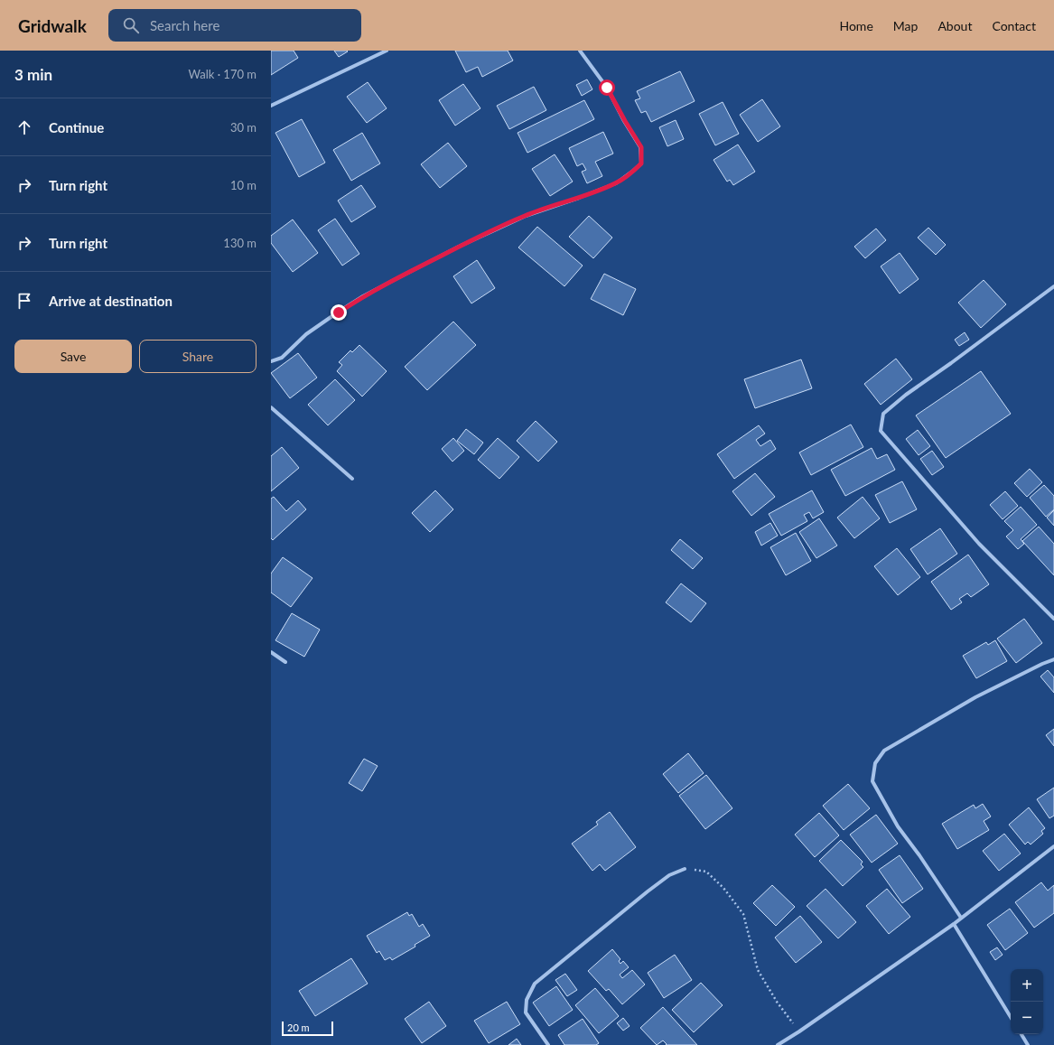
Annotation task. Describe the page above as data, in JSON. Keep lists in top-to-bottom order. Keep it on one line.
{"scale_bar":"20 m","page":{"header":"Gridwalk","search":"Search here","nav":["Home","Map","About","Contact"],"heading":["3 min","Walk · 170 m"],"list":[["Continue","30 m"],["Turn right","10 m"],["Turn right","130 m"],"Arrive at destination"],"buttons":["Save","Share"],"map_buttons":["+","−"],"scale":"20 m"}}
